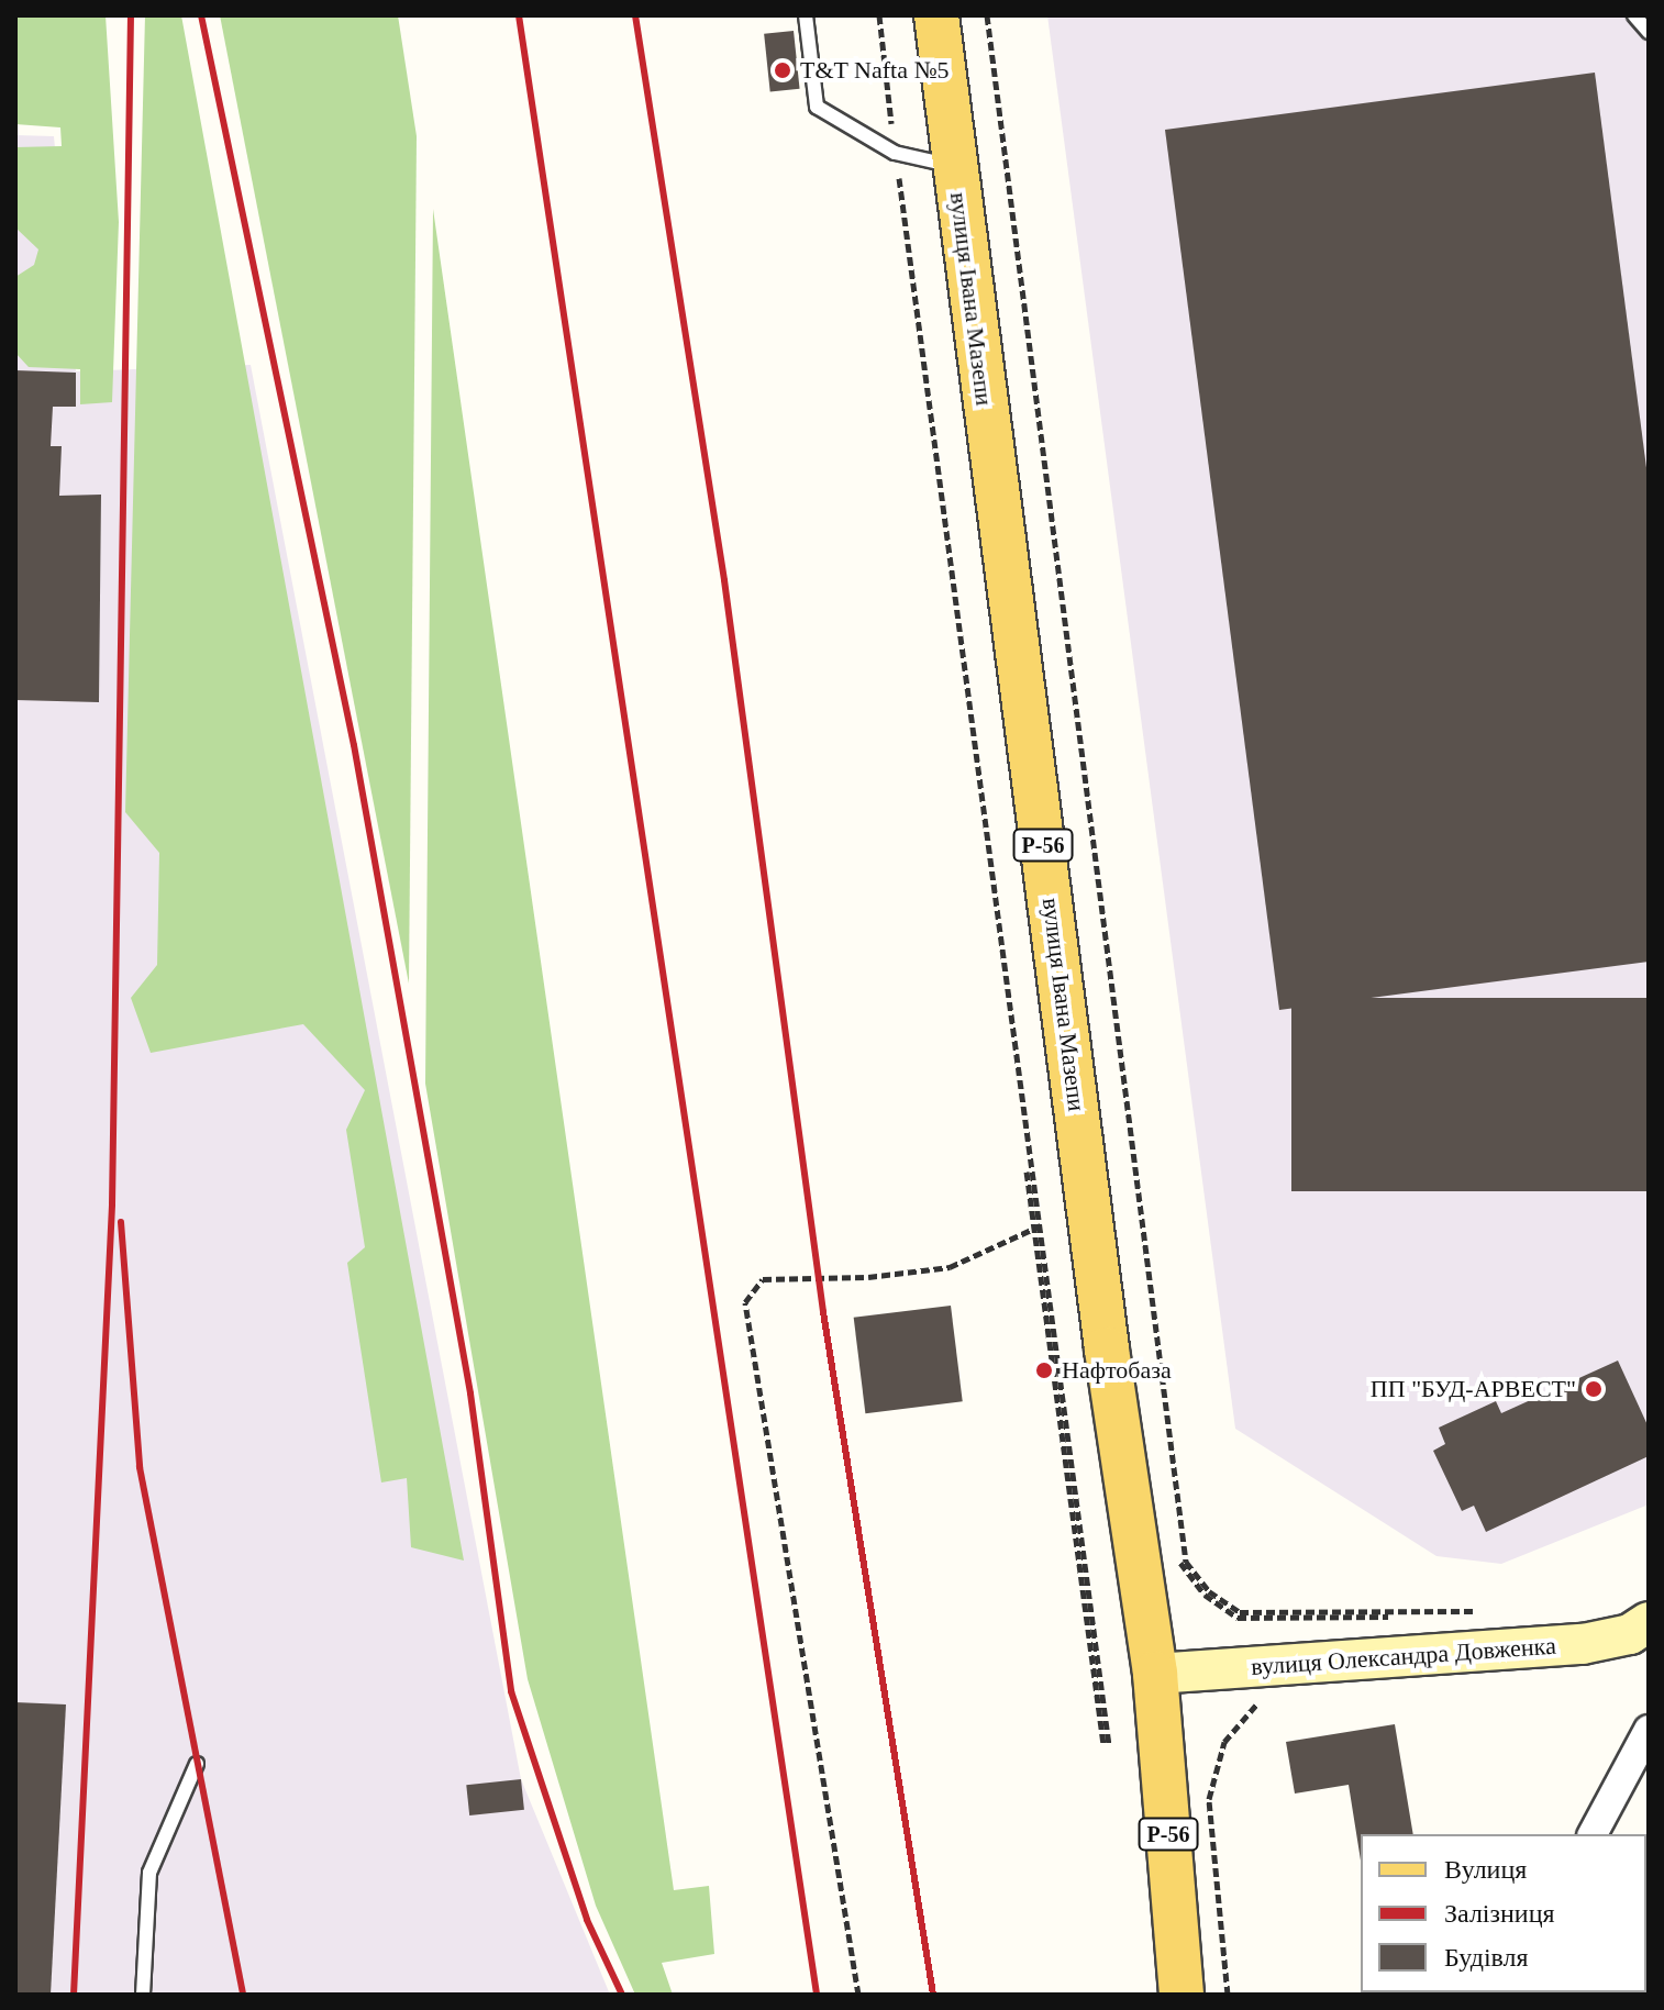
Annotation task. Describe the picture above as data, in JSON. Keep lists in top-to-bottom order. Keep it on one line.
{"streets":{"main road":["вулиця Івана Мазепи","Р-56","вулиця Олександра Довженка"]},"crossings":[["вулиця Івана Мазепи","вулиця Олександра Довженка"]],"places":["Т&T Nafta №5","Нафтобаза","ПП \"БУД-АРВЕСТ\""],"legend":["Вулиця","Залізниця","Будівля"]}
